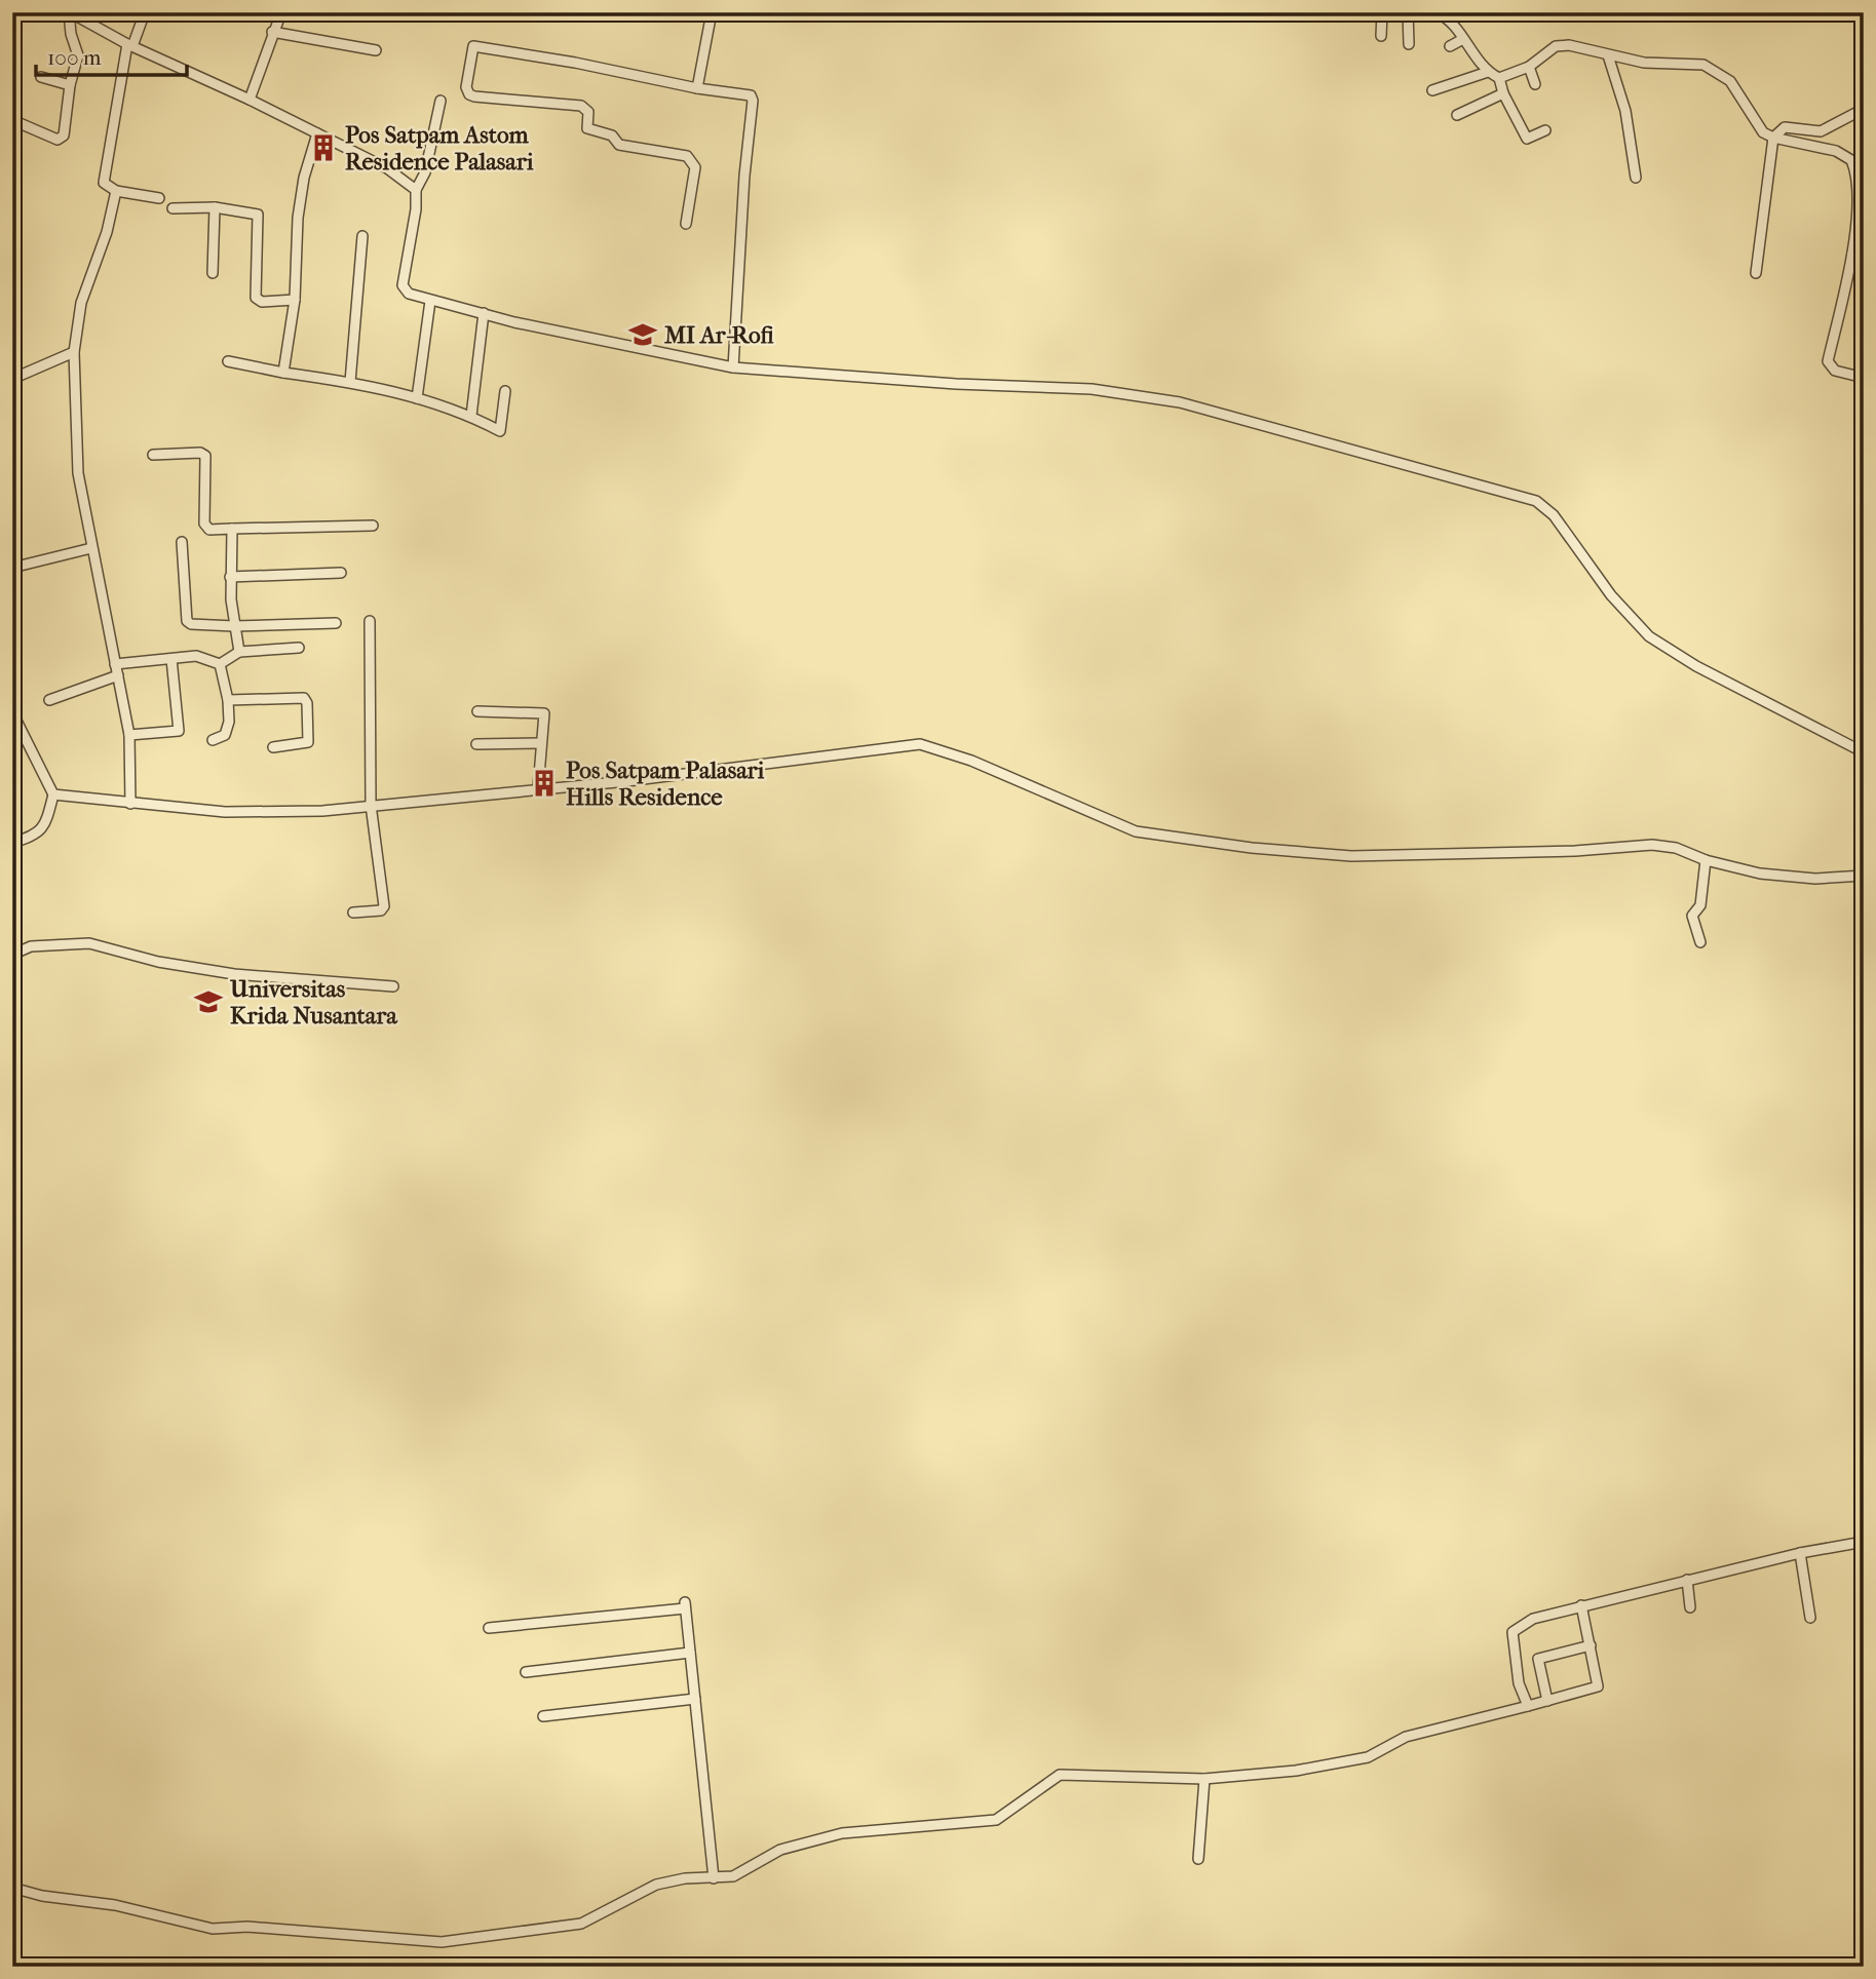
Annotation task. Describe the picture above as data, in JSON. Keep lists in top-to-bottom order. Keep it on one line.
{"places":{"building":["Pos Satpam Astom Residence Palasari","Pos Satpam Palasari Hills Residence"],"school or university":["MI Ar-Rofi","Universitas Krida Nusantara"]},"scale_bar":"100 m"}
